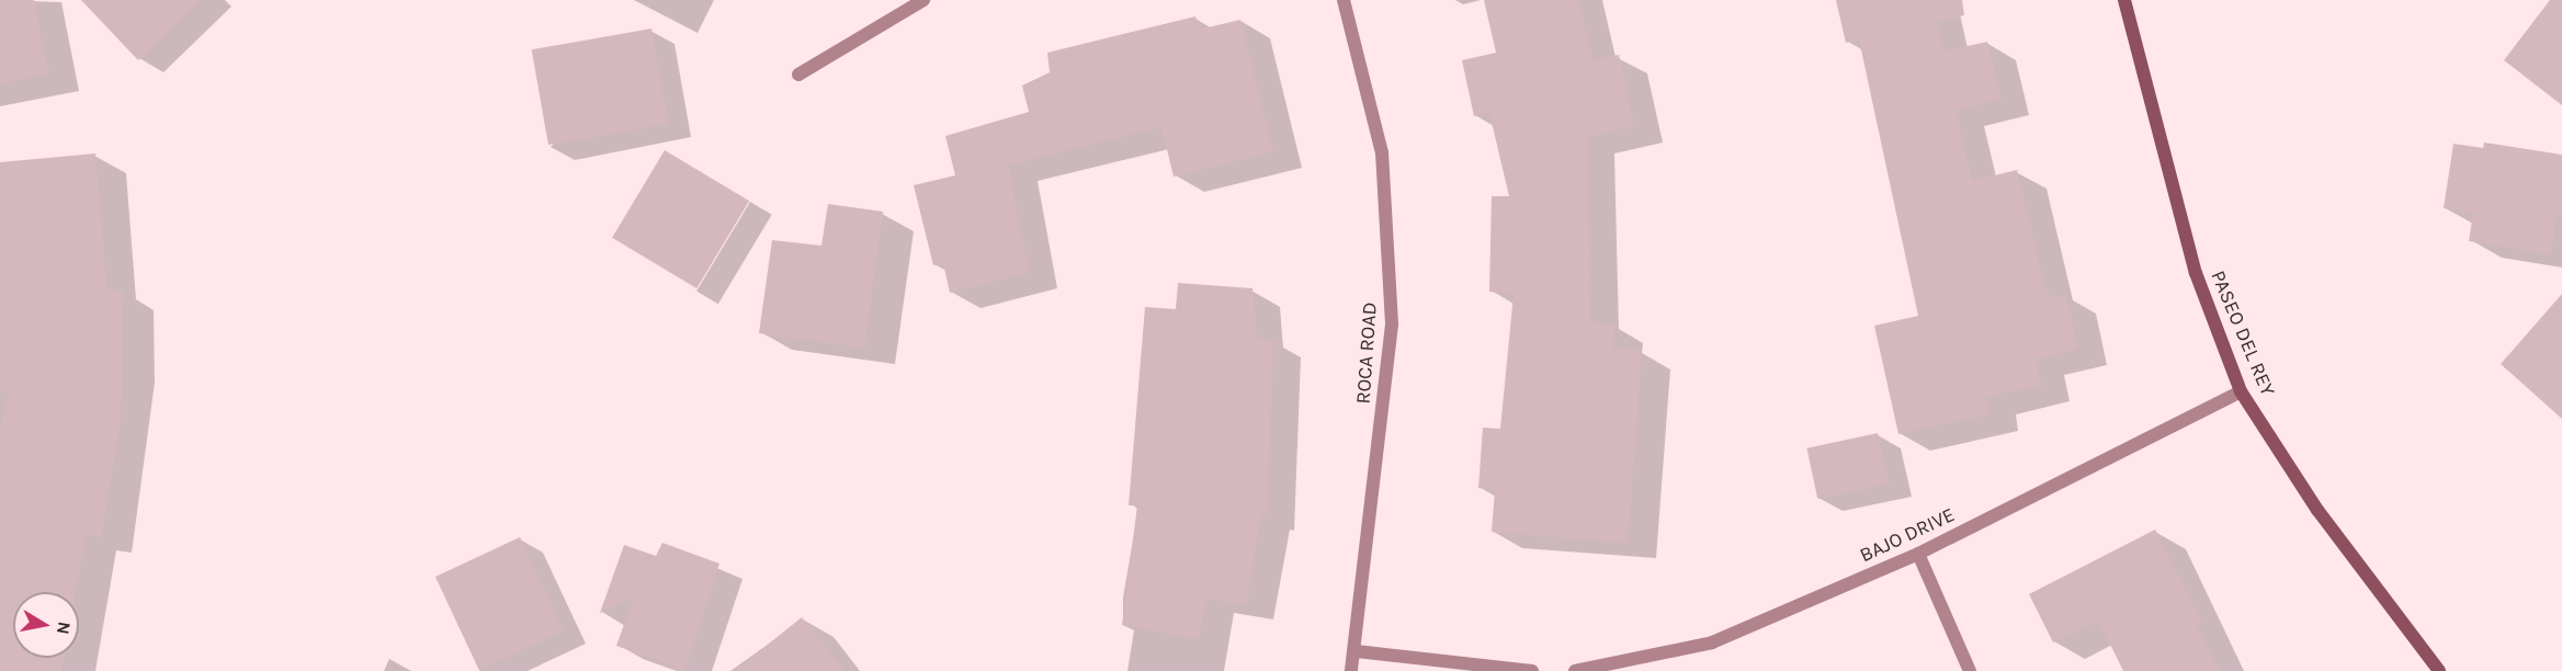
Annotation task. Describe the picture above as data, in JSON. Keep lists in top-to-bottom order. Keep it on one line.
{"streets":{"main road":["PASEO DEL REY"],"street":["ROCA ROAD","BAJO DRIVE"]},"crossings":[["PASEO DEL REY","BAJO DRIVE"]],"north":"right"}
